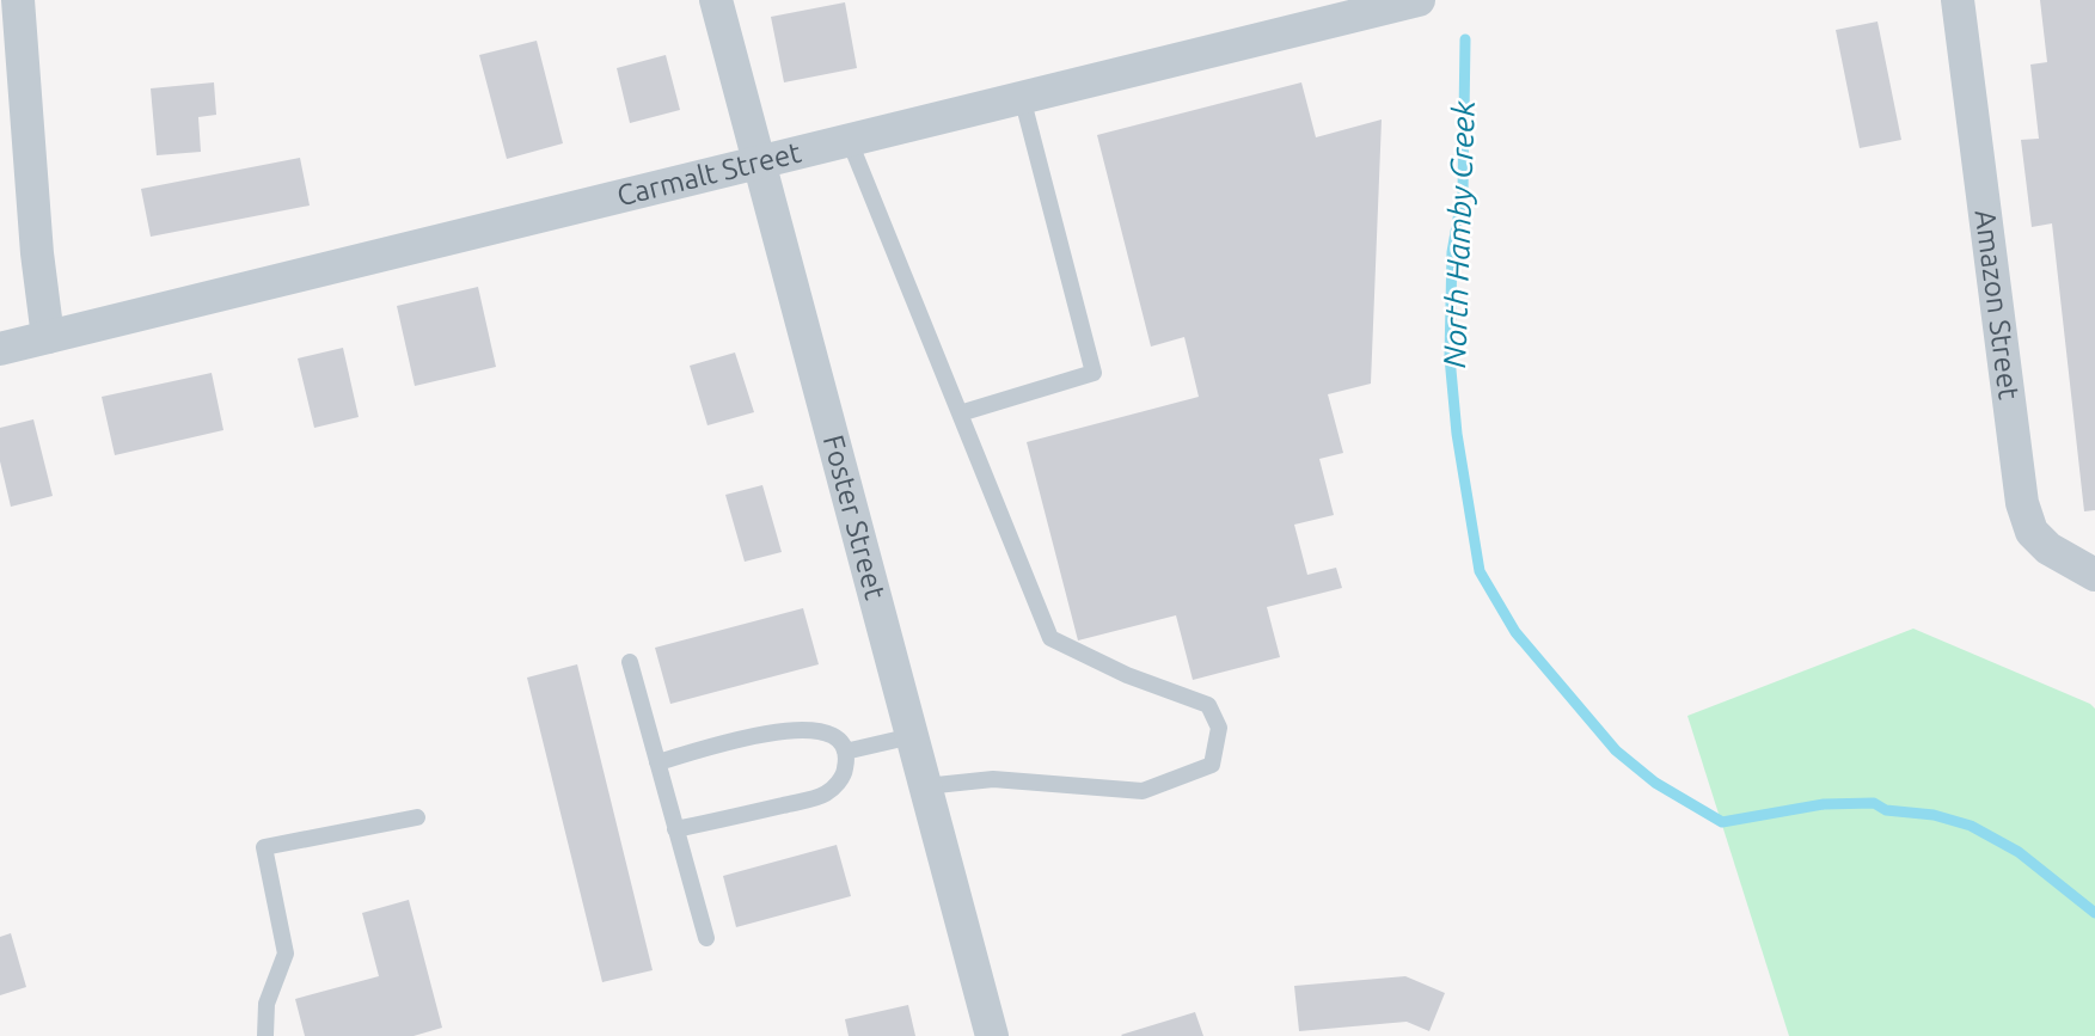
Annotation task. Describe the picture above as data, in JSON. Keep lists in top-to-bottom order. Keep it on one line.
{"streets":{"street":["Carmalt Street","Amazon Street","Foster Street"]},"crossings":[["Carmalt Street","Foster Street"]],"water":["North Hamby Creek"]}
